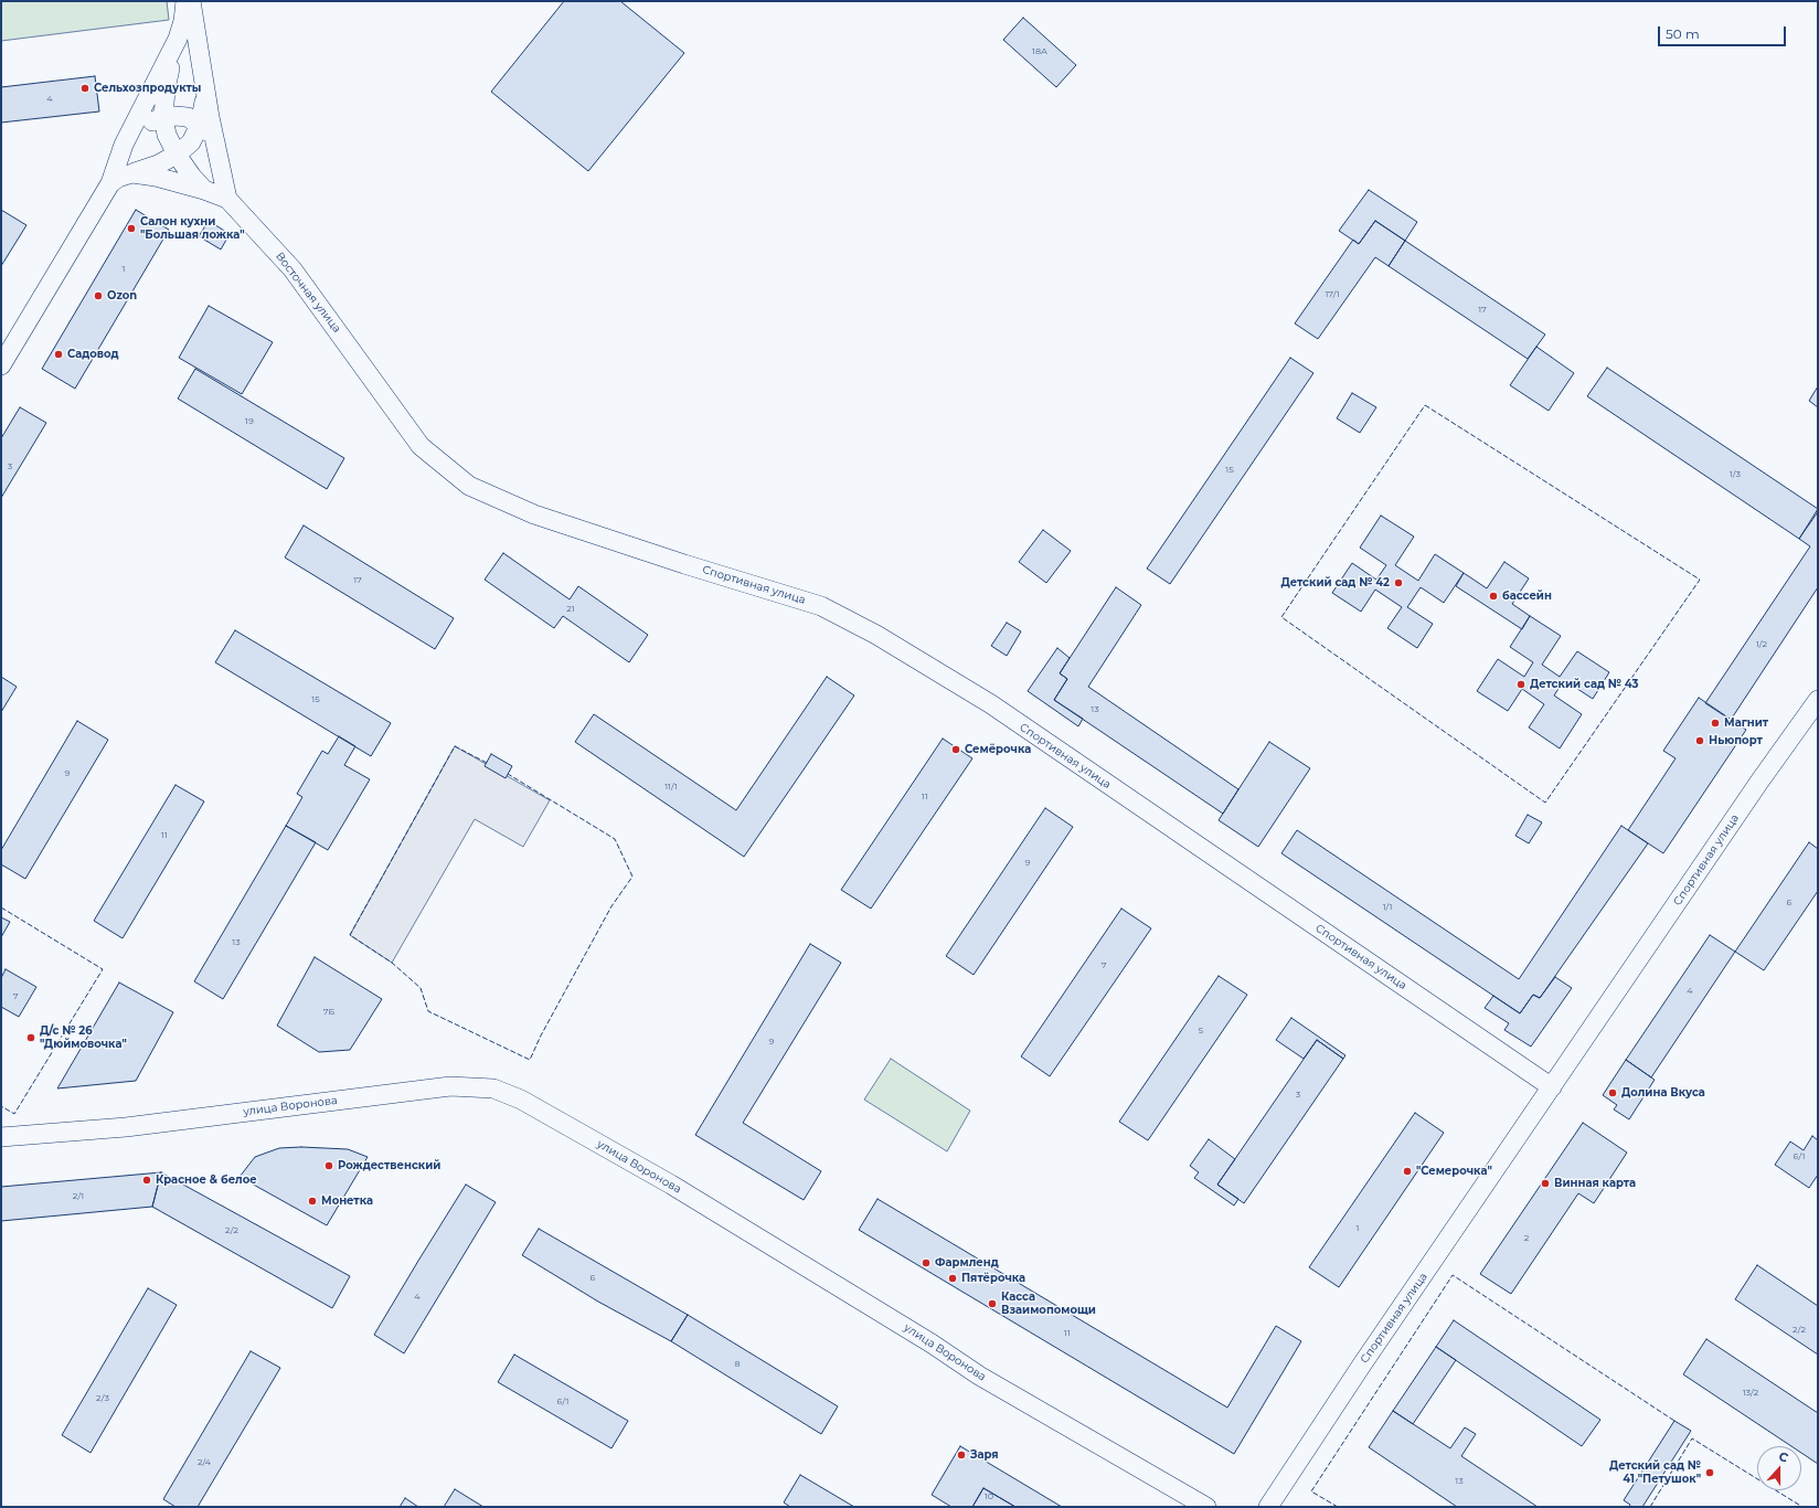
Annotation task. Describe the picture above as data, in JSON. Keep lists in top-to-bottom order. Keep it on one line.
{"streets":{"street":["Восточная улица","Спортивная улица","улица Воронова"]},"crossings":[["Восточная улица","Спортивная улица"]],"places":["Сельхозпродукты","Салон кухни \"Большая ложка\"","Ozon","Садовод","Детский сад № 42","бассейн","Детский сад № 43","Магнит","Ньюпорт","Семёрочка","Д/с № 26 \"Дюймовочка\"","Долина Вкуса","Рождественский","\"Семерочка\"","Красное & белое","Винная карта","Монетка","Фармленд","Пятёрочка","Касса Взаимопомощи","Заря","Детский сад № 41 \"Петушок\""],"house_numbers":["18А","4","1","17/1","17","19","3","15","1/3","17","21","1/2","15","13","9","11/1","11","11","9","6","1/1","13","7","4","7","7Б","5","9","3","6/1","2/1","1","2/2","2","6","4","2/2","11","8","13/2","2/3","6/1","2/4","13","10"],"scale_bar":"50 m","north":"top"}
